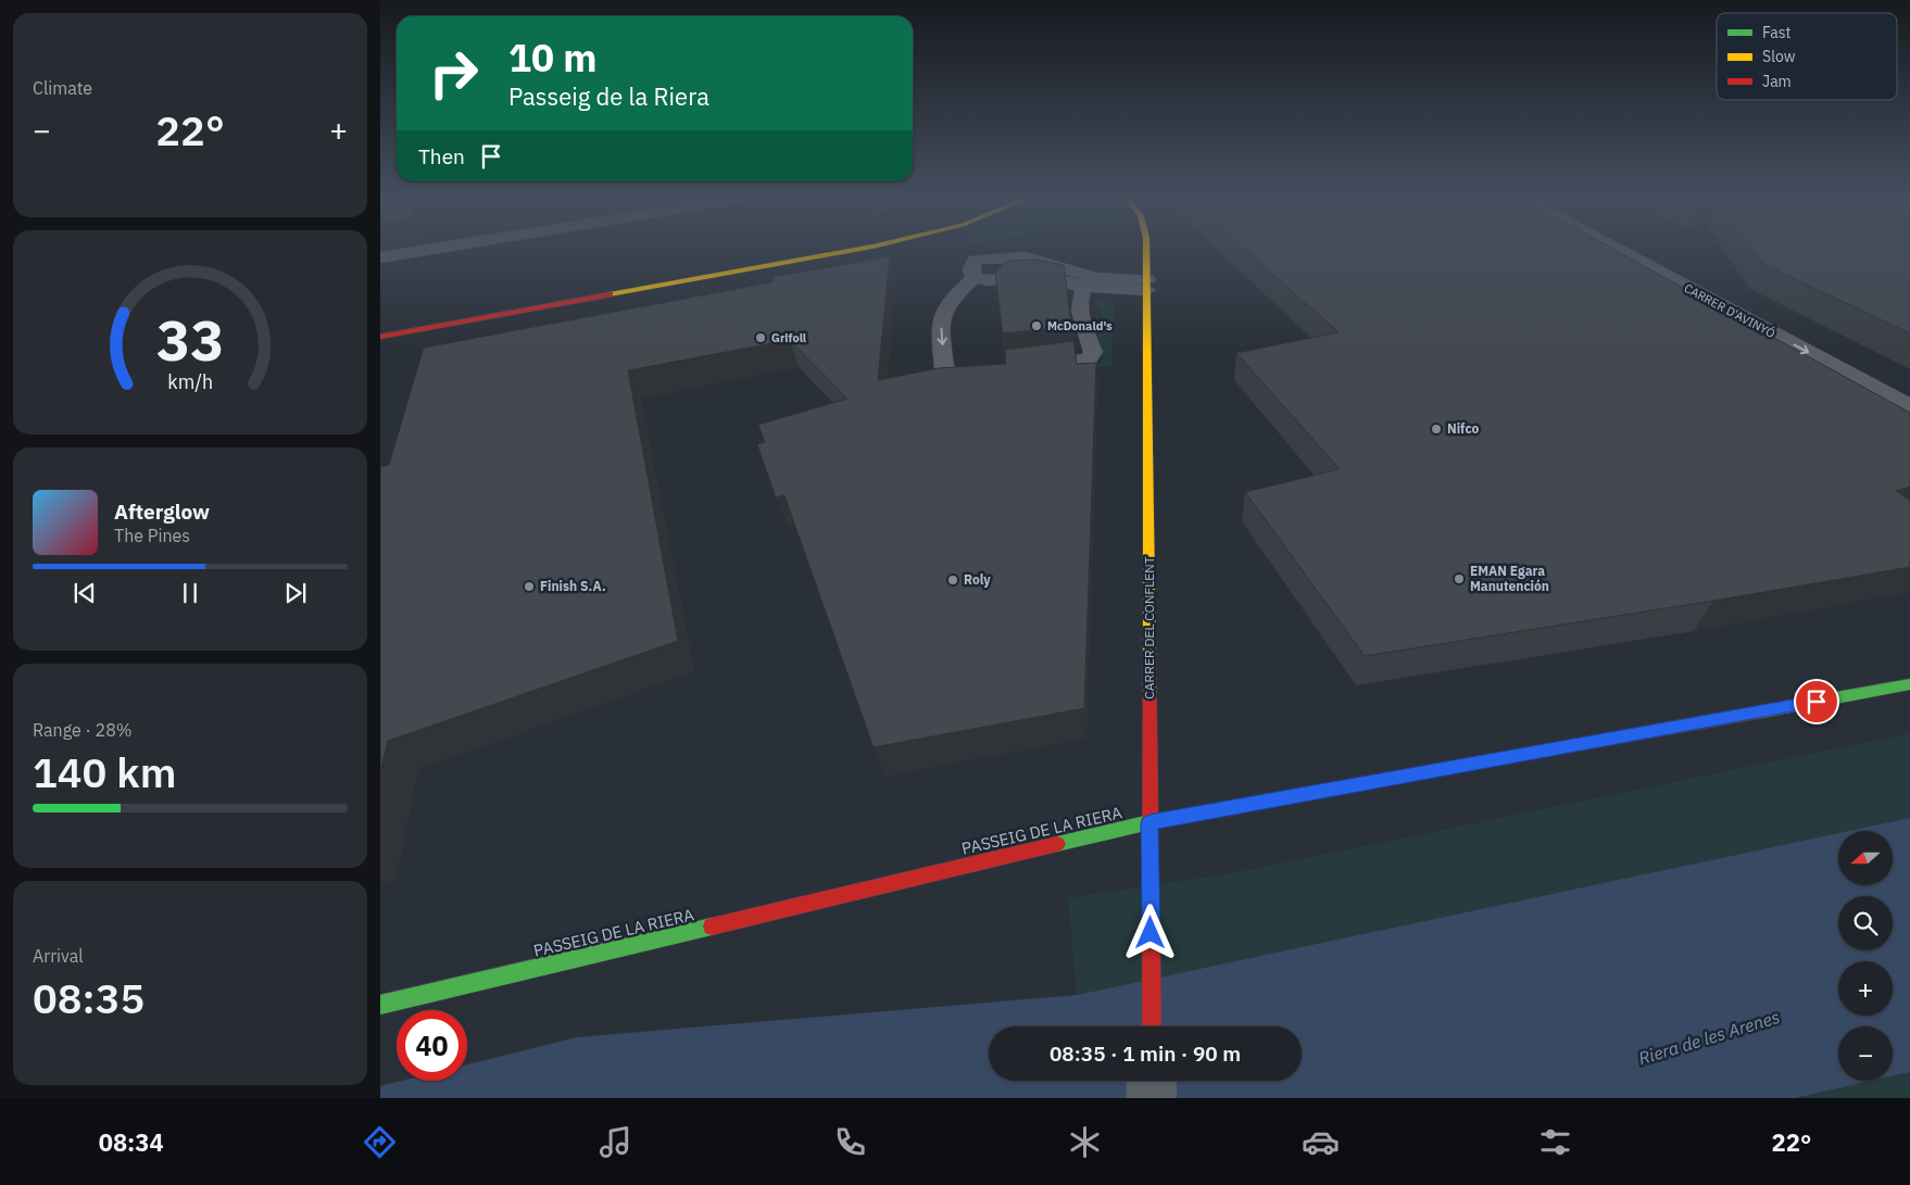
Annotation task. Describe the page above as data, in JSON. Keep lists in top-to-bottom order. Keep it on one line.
{"streets":{"street":["CARRER D'AVINYÓ","CARRER DEL CONFLENT","PASSEIG DE LA RIERA"]},"crossings":[["CARRER DEL CONFLENT","PASSEIG DE LA RIERA"]],"one_way":["CARRER D'AVINYÓ"],"water":["Riera de les Arenes"],"places":["McDonald's","Grifoll","Nifco","EMAN Egara Manutención","Roly","Finish S.A."],"legend":["Fast","Slow","Jam"],"north":"left","page":{"tile":["Climate",["Range · 28%","140 km"],["Arrival","08:35"]],"turn":["10 m","Passeig de la Riera"],"heat":["−","22°","+"],"then":"Then","song":["Afterglow","The Pines"],"map_buttons":["+","−"],"limit":"40","trip":"08:35 · 1 min · 90 m","tabs":["08:34","22°"],"gauge":["33","km/h"]}}
